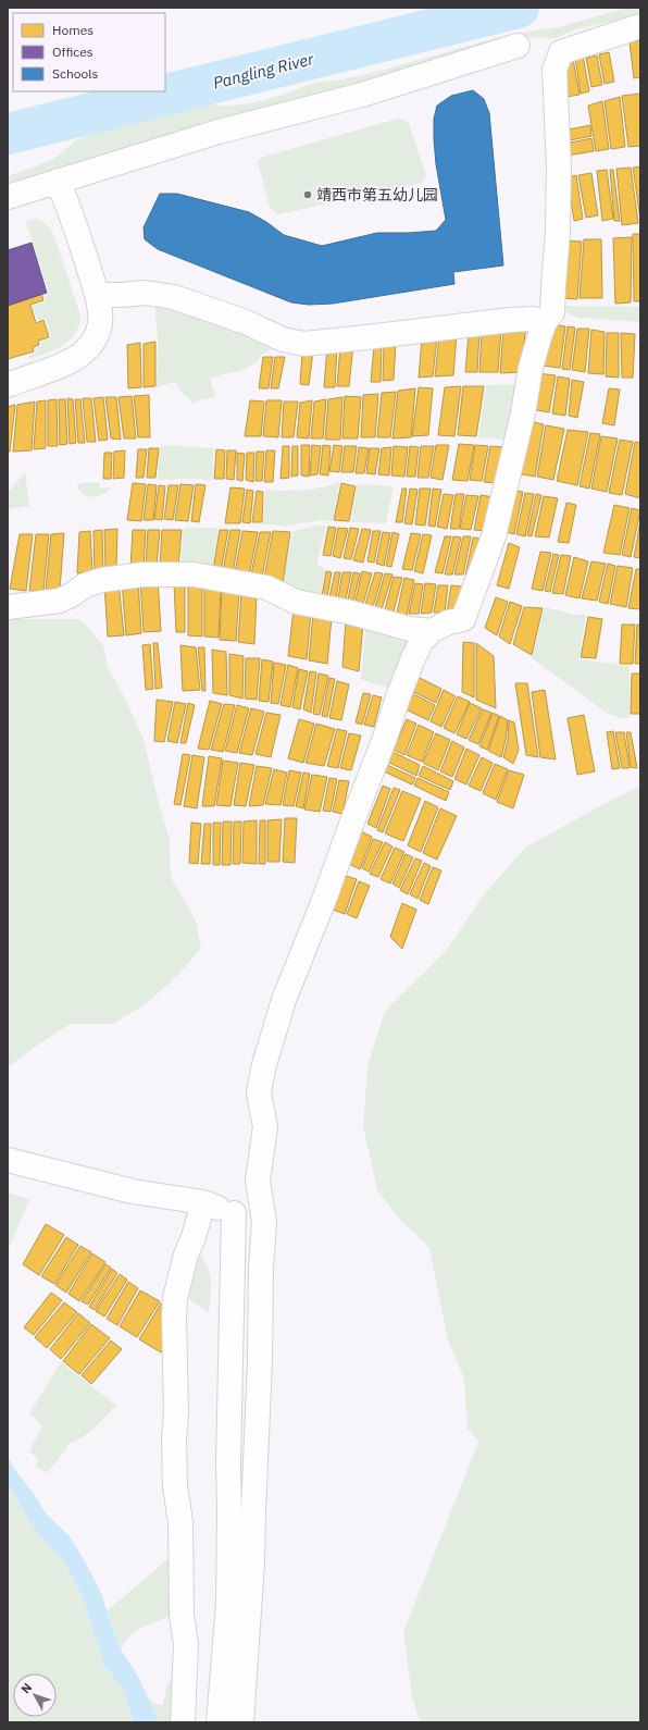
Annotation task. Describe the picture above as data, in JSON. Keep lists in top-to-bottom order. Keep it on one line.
{"water":["Pangling River"],"places":["靖西市第五幼儿园"],"legend":["Homes","Offices","Schools"],"north":"top left"}
